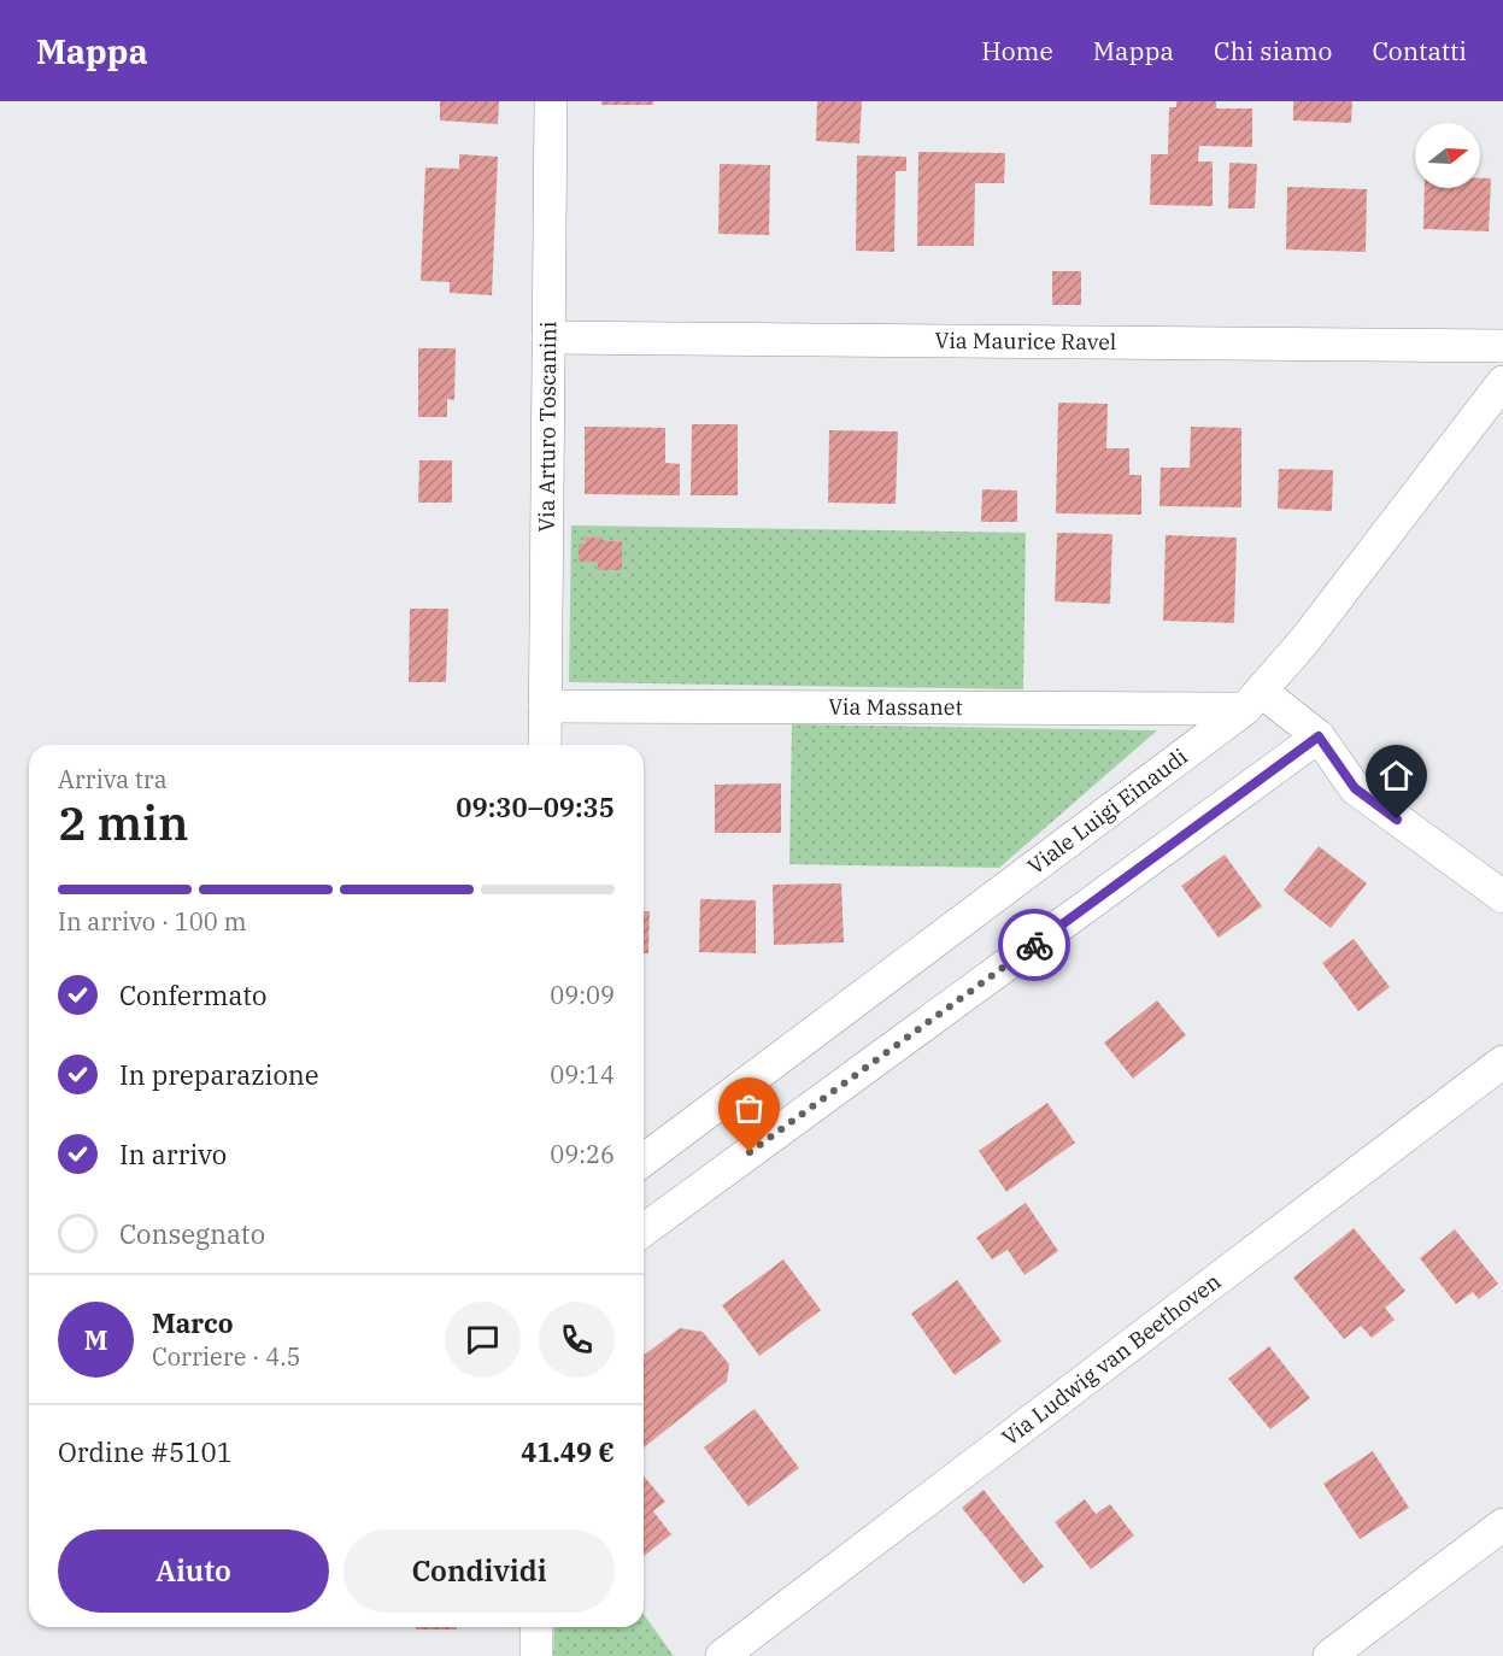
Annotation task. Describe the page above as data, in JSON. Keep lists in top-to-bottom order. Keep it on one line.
{"streets":{"street":["Via Maurice Ravel","Via Arturo Toscanini","Via Massanet","Viale Luigi Einaudi","Via Ludwig van Beethoven"]},"crossings":[["Via Maurice Ravel","Via Arturo Toscanini"],["Via Arturo Toscanini","Via Massanet"],["Via Massanet","Viale Luigi Einaudi"]],"north":"right","page":{"header":"Mappa","nav":["Home","Mappa","Chi siamo","Contatti"],"heading":["2 min","Arriva tra","09:30–09:35"],"panel":["Marco","Corriere · 4.5","Ordine #5101","41.49 €"],"bar":"In arrivo · 100 m","list":[["Confermato","09:09"],["In preparazione","09:14"],["In arrivo","09:26"],"Consegnato"],"round":"M","buttons":["Aiuto","Condividi"]}}
